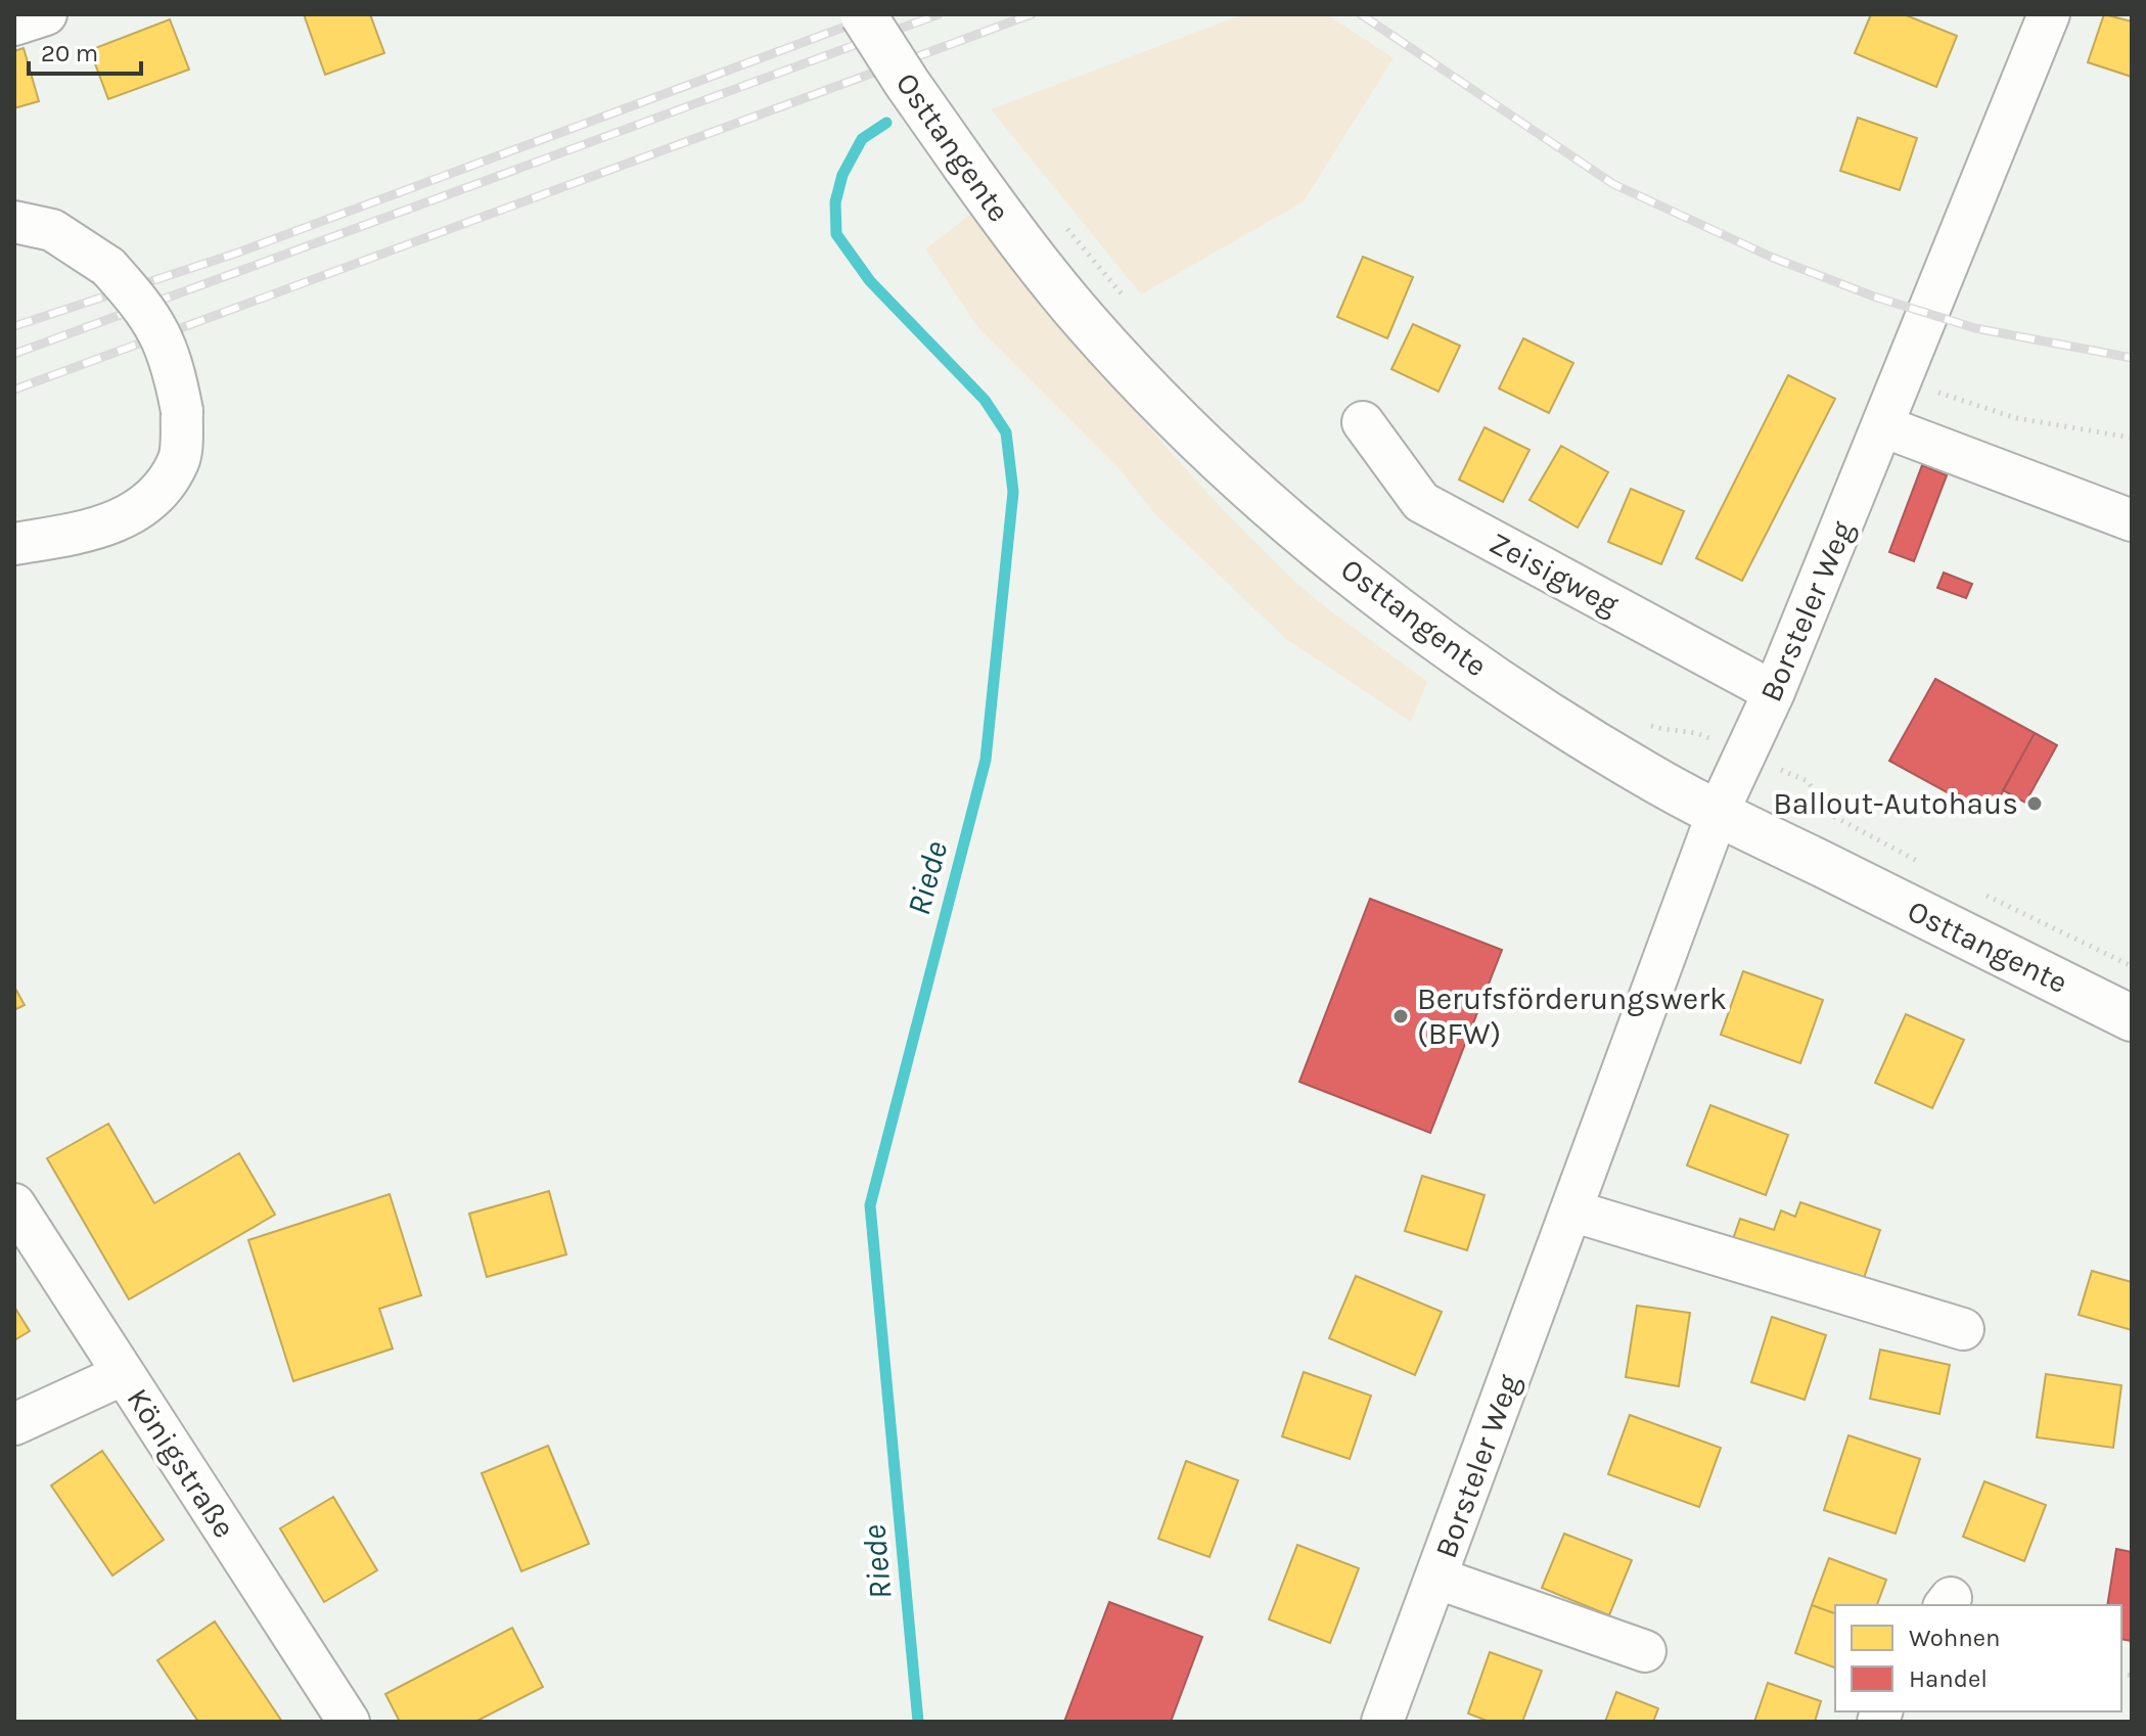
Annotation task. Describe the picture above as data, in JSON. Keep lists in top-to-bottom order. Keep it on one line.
{"streets":{"main road":["Osttangente"],"street":["Zeisigweg","Borsteler Weg","Königstraße"]},"crossings":[["Osttangente","Borsteler Weg"],["Zeisigweg","Borsteler Weg"]],"water":["Riede"],"places":["Ballout-Autohaus","Berufsförderungswerk (BFW)"],"legend":["Wohnen","Handel"],"scale_bar":"20 m"}
